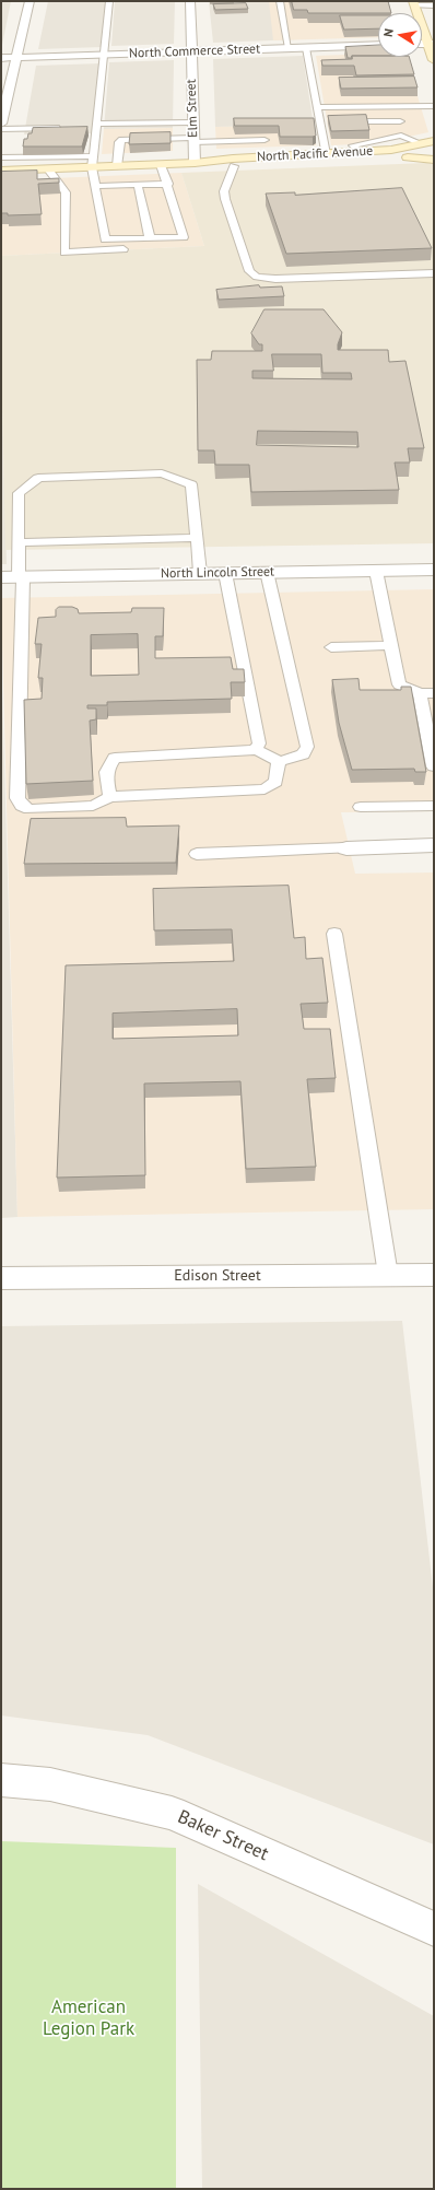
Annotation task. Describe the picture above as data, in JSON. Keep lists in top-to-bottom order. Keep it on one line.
{"streets":{"street":["North Commerce Street","Elm Street","North Pacific Avenue","North Lincoln Street","Edison Street","Baker Street"]},"crossings":[["North Commerce Street","Elm Street"],["Elm Street","North Pacific Avenue"]],"parks":["American Legion Park"],"north":"left"}
